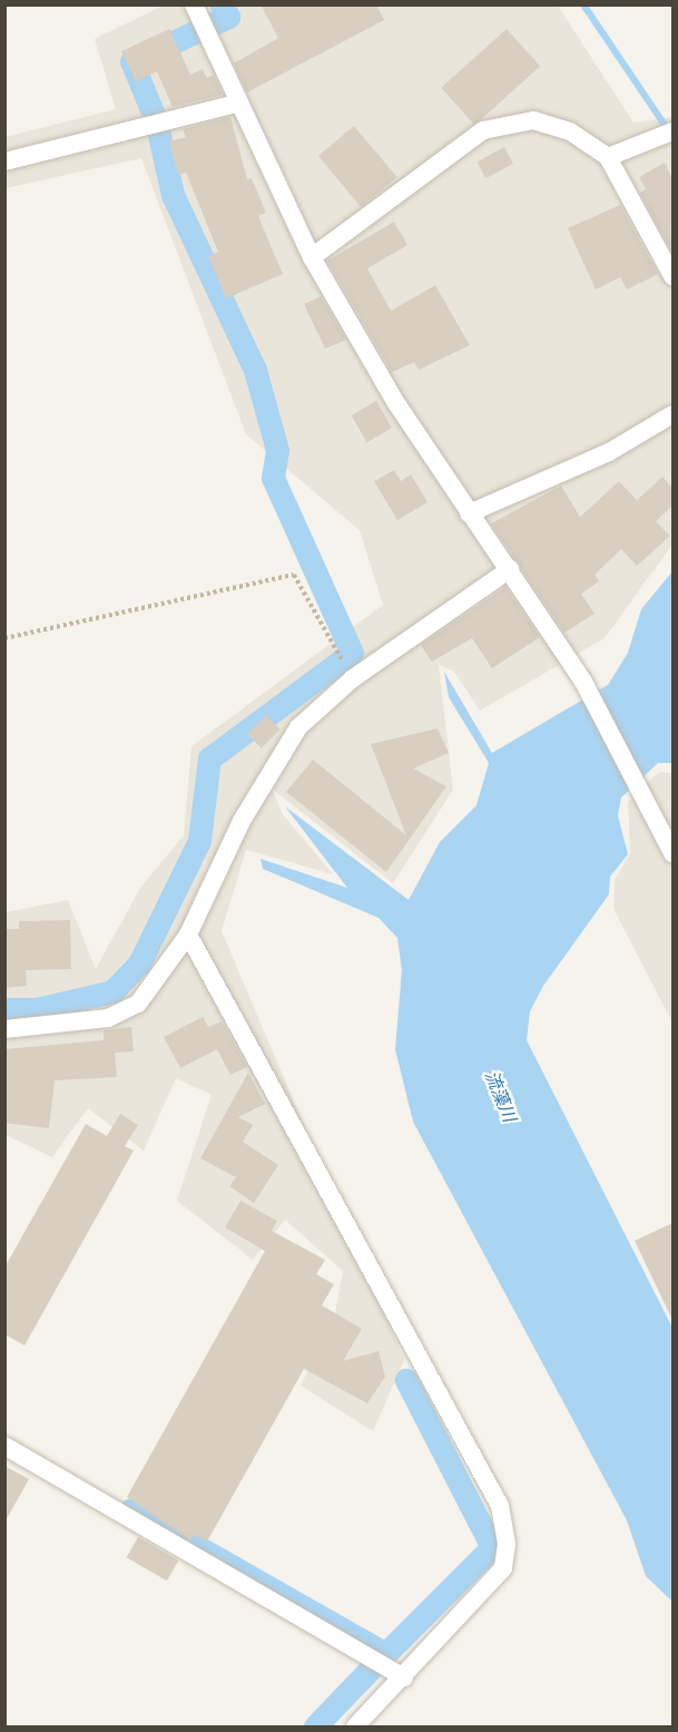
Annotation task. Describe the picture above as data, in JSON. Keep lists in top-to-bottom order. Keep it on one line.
{"water":["流藻川"]}
